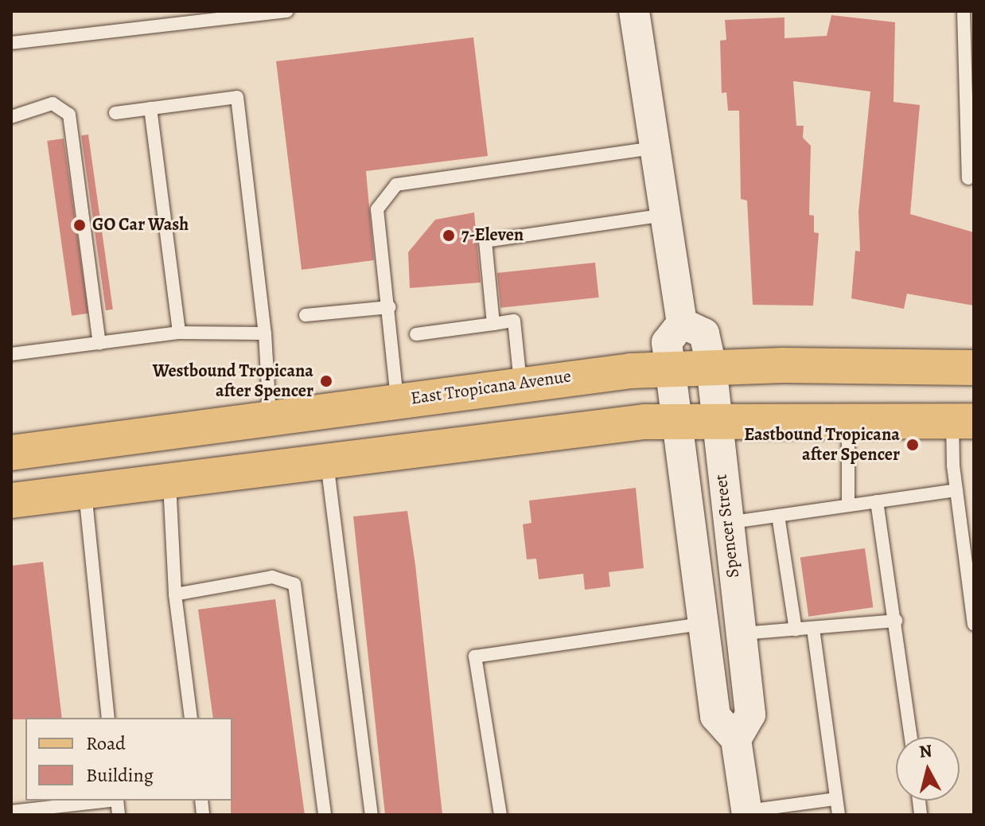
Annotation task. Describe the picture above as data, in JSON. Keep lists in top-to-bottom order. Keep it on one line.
{"streets":{"main road":["East Tropicana Avenue"],"street":["Spencer Street"]},"crossings":[["East Tropicana Avenue","Spencer Street"]],"places":["GO Car Wash","7-Eleven","Westbound Tropicana after Spencer","Eastbound Tropicana after Spencer"],"legend":["Road","Building"],"north":"top"}
